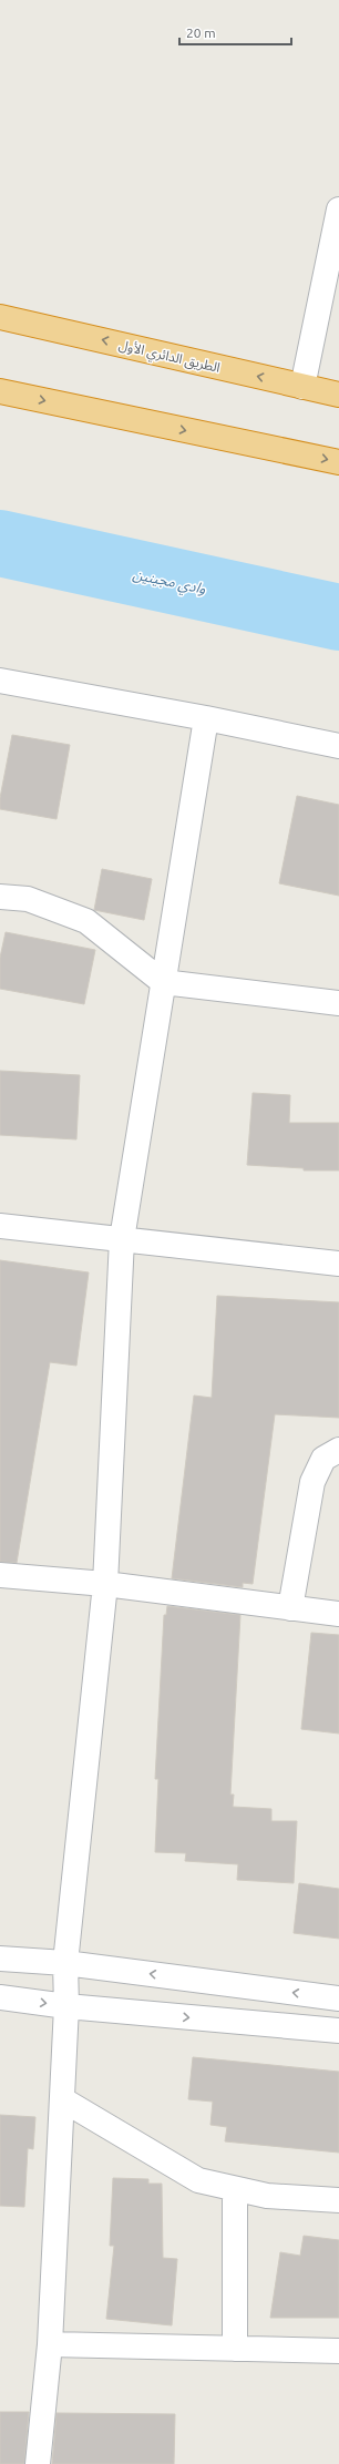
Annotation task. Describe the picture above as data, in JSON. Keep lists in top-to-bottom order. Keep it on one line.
{"streets":{"highway":["الطريق الدائري الأول"]},"water":["وادي مجينين"],"scale_bar":"20 m"}
